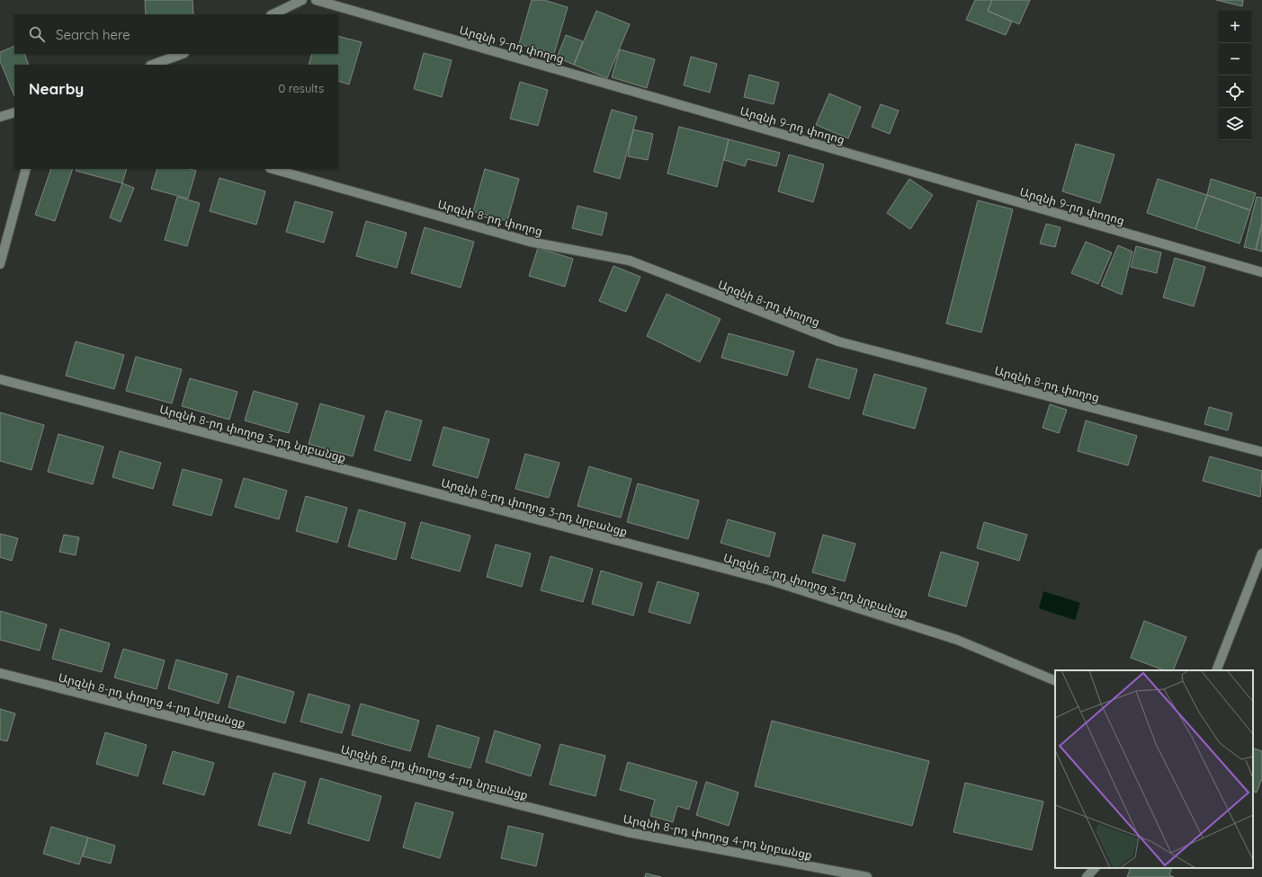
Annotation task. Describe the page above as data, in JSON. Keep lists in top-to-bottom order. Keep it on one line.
{"streets":{"street":["Արզնի 9-րդ փողոց","Արզնի 8-րդ փողոց","Արզնի 8-րդ փողոց 3-րդ նրբանցք","Արզնի 8-րդ փողոց 4-րդ նրբանցք"]},"page":{"map_buttons":["+","−"],"search":"Search here","heading":["Nearby","0 results"]}}
